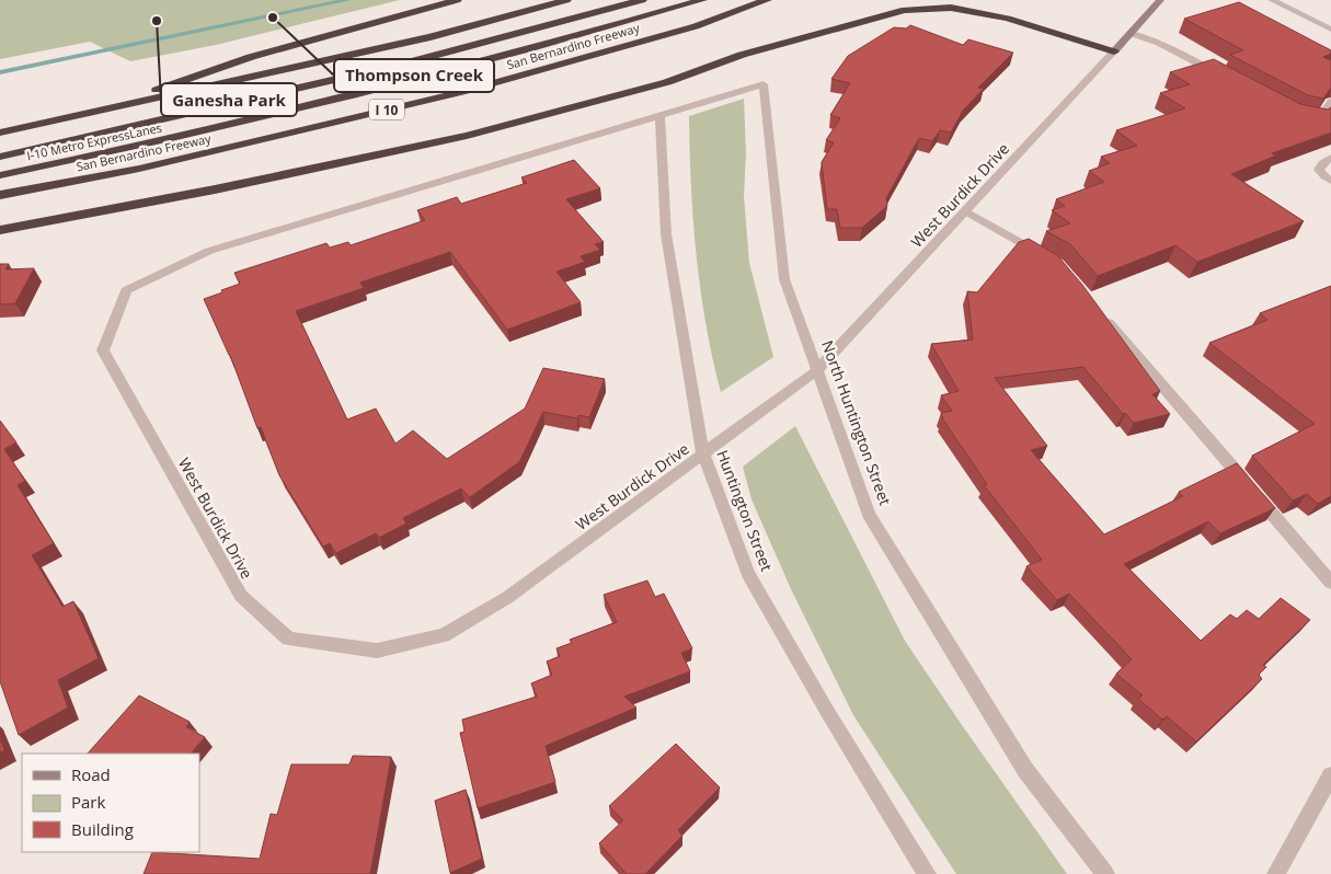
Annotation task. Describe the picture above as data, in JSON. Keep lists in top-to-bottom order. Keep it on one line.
{"streets":{"highway":["San Bernardino Freeway","I 10","I-10 Metro ExpressLanes"],"main road":["West Burdick Drive"],"street":["North Huntington Street","Huntington Street"]},"crossings":[["West Burdick Drive","North Huntington Street"],["West Burdick Drive","Huntington Street"]],"places":["Thompson Creek","Ganesha Park"],"legend":["Road","Park","Building"]}
